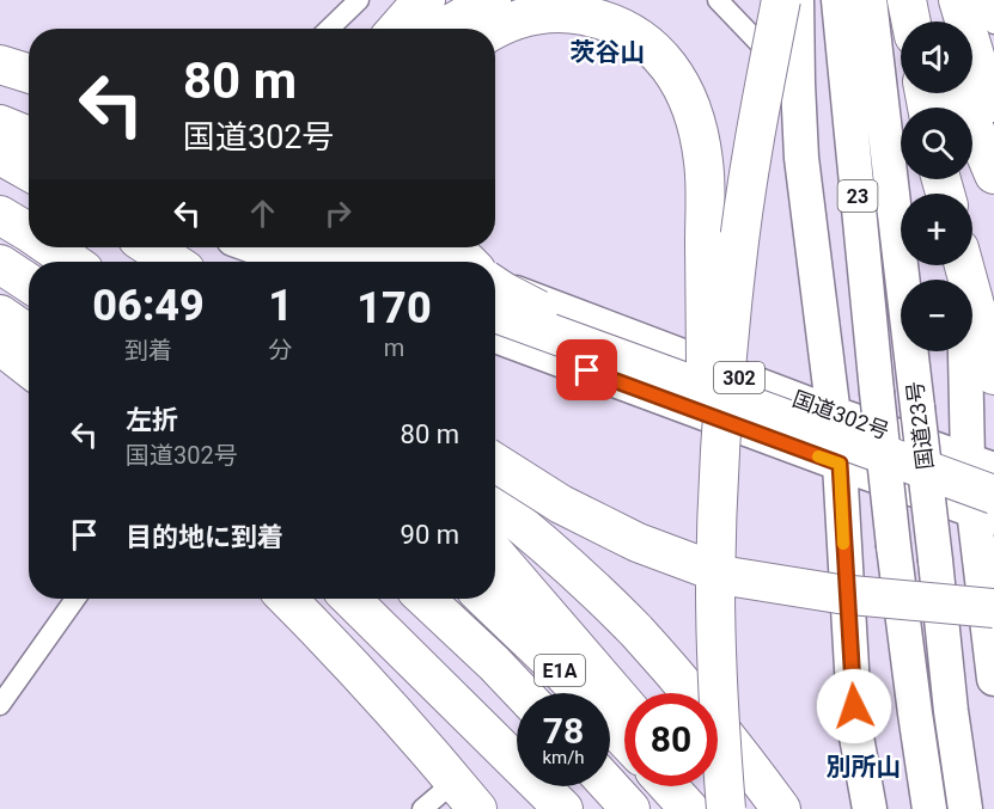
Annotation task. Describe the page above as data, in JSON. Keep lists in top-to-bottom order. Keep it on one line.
{"streets":{"highway":["23","302","国道302号","国道23号","E1A"]},"districts":["茨谷山","別所山"],"page":{"map_buttons":["+","−"],"turn":["80 m","国道302号"],"eta":["06:49","到着","1","分","170","m"],"list":[{"name":"左折","note":"国道302号","value":"80 m"},{"name":"目的地に到着","value":"90 m"}],"speed":"78 km/h","limit":"80"}}
